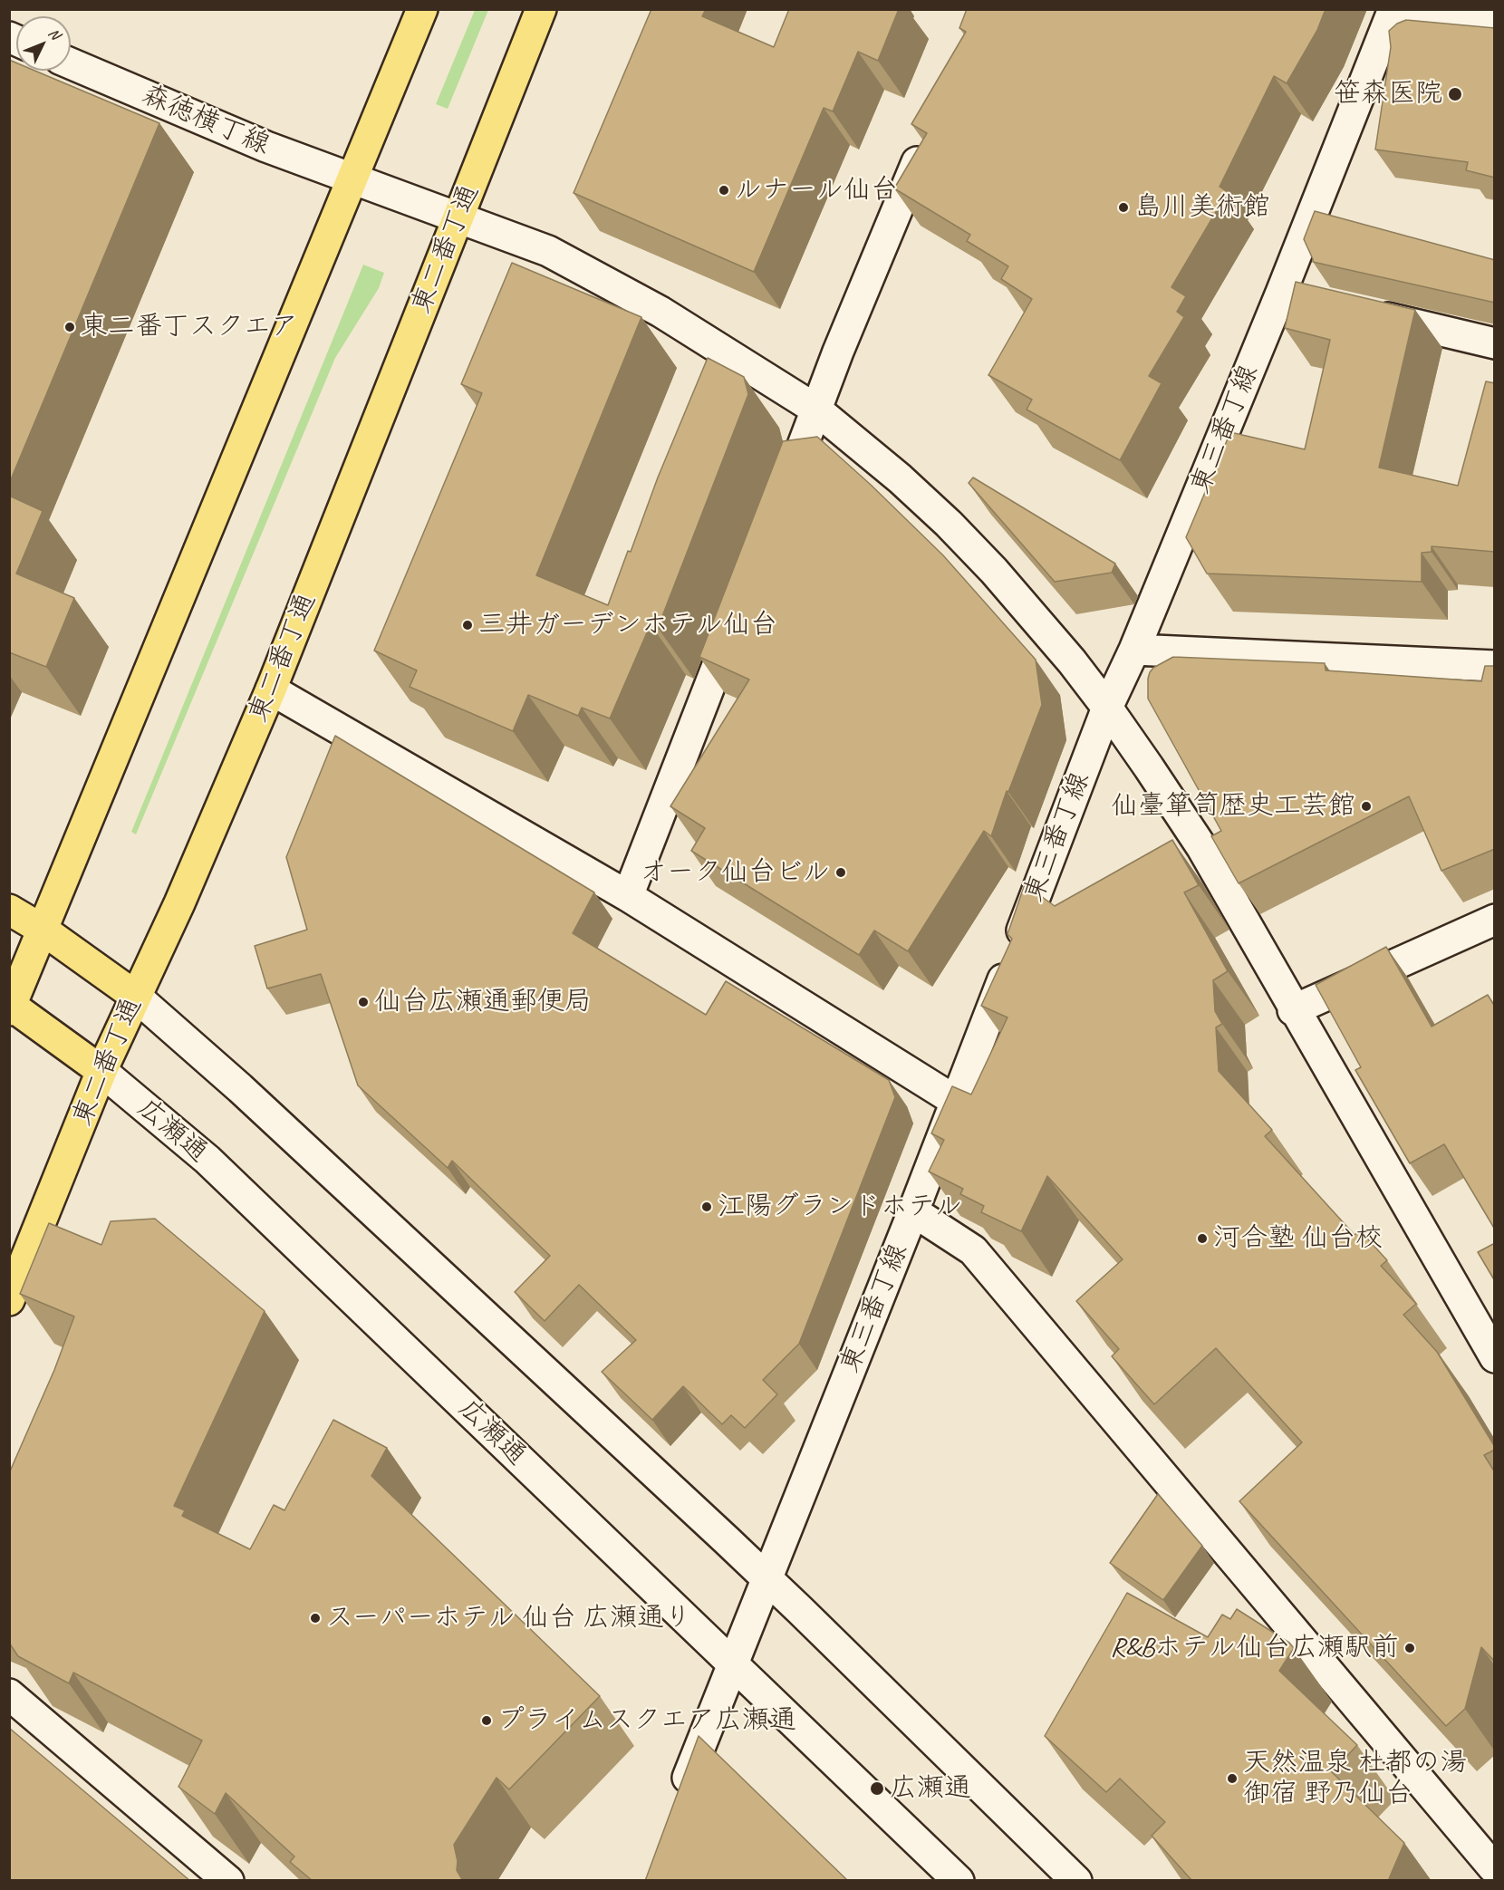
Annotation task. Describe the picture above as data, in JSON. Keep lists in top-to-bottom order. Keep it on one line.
{"streets":{"highway":["東二番丁通","広瀬通"],"street":["森徳横丁線","東三番丁線"]},"crossings":[["森徳横丁線","東二番丁通"],["森徳横丁線","東三番丁線"],["東二番丁通","広瀬通"],["東三番丁線","広瀬通"]],"places":["笹森医院","ルナール仙台","島川美術館","東二番丁スクエア","三井ガーデンホテル仙台","仙臺箪笥歴史工芸館","オーク仙台ビル","仙台広瀬通郵便局","江陽グランドホテル","河合塾 仙台校","スーパーホテル 仙台 広瀬通り","R&Bホテル仙台広瀬駅前","プライムスクエア広瀬通","天然温泉 杜都の湯 御宿 野乃仙台","広瀬通"],"north":"top right"}
